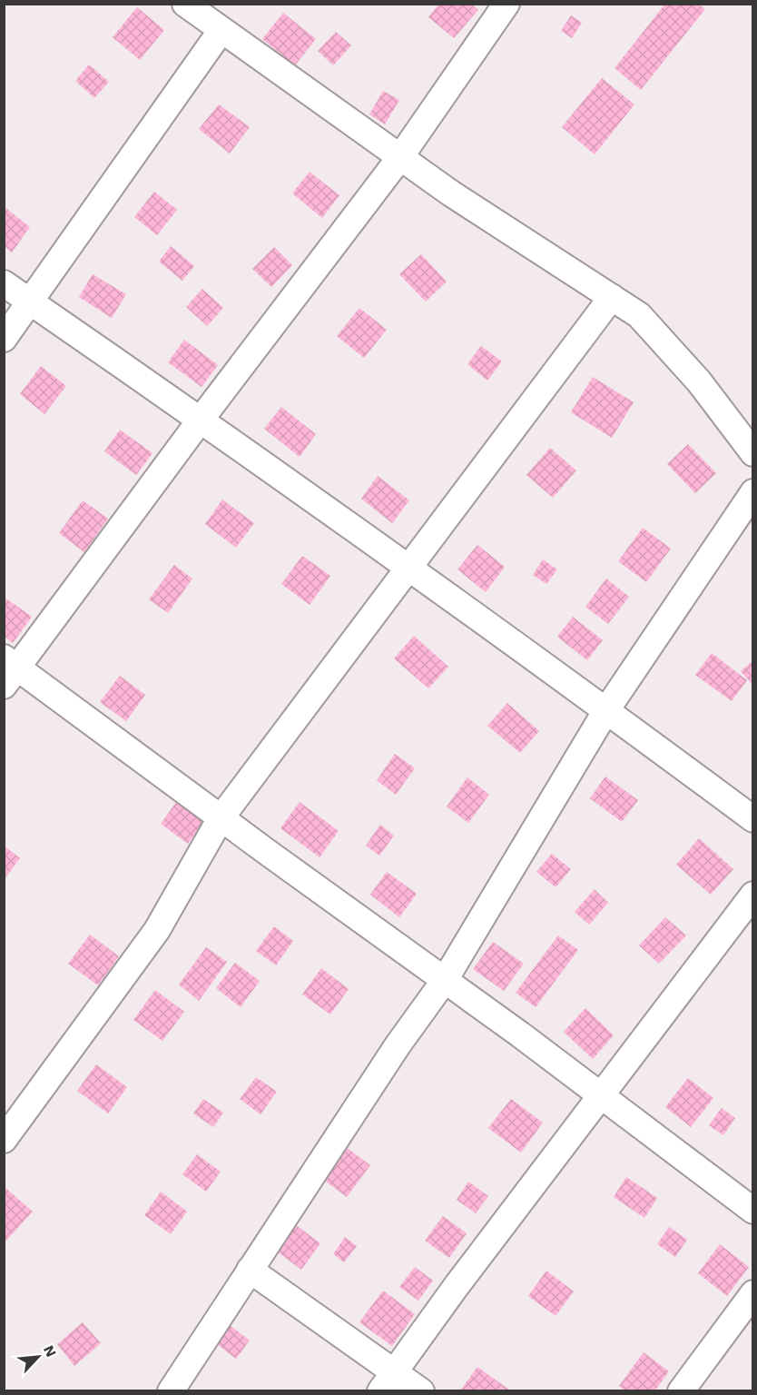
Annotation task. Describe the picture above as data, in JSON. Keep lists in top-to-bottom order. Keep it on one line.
{"north":"top right"}
